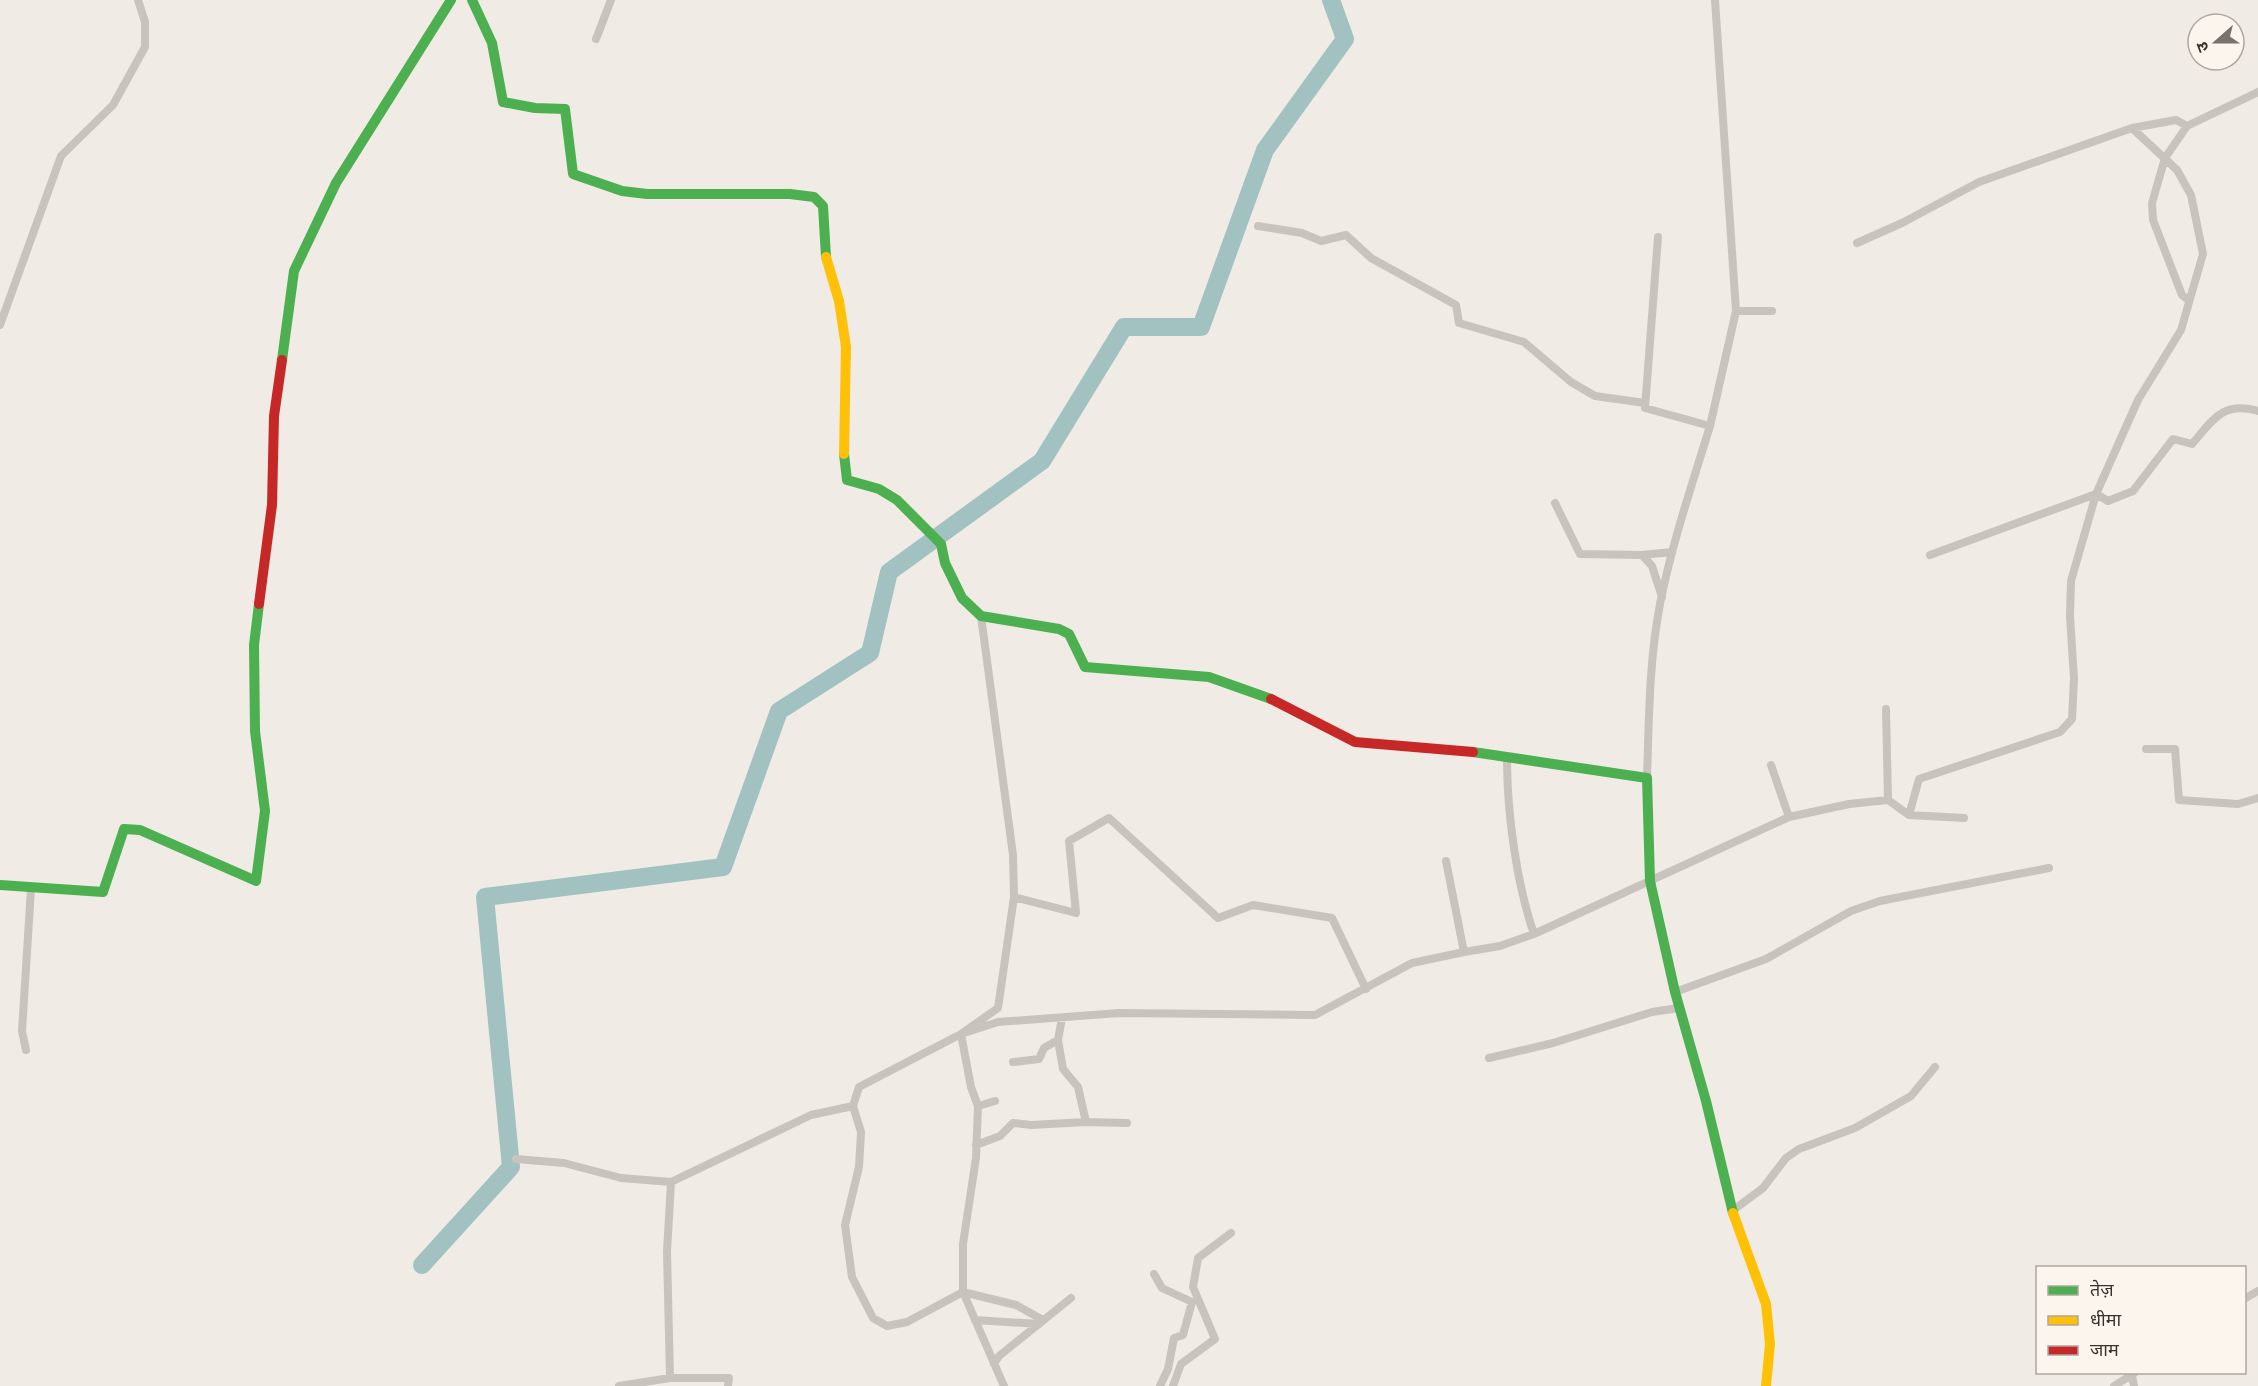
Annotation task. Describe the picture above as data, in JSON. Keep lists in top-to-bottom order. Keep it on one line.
{"legend":["तेज़","धीमा","जाम"],"north":"left"}
